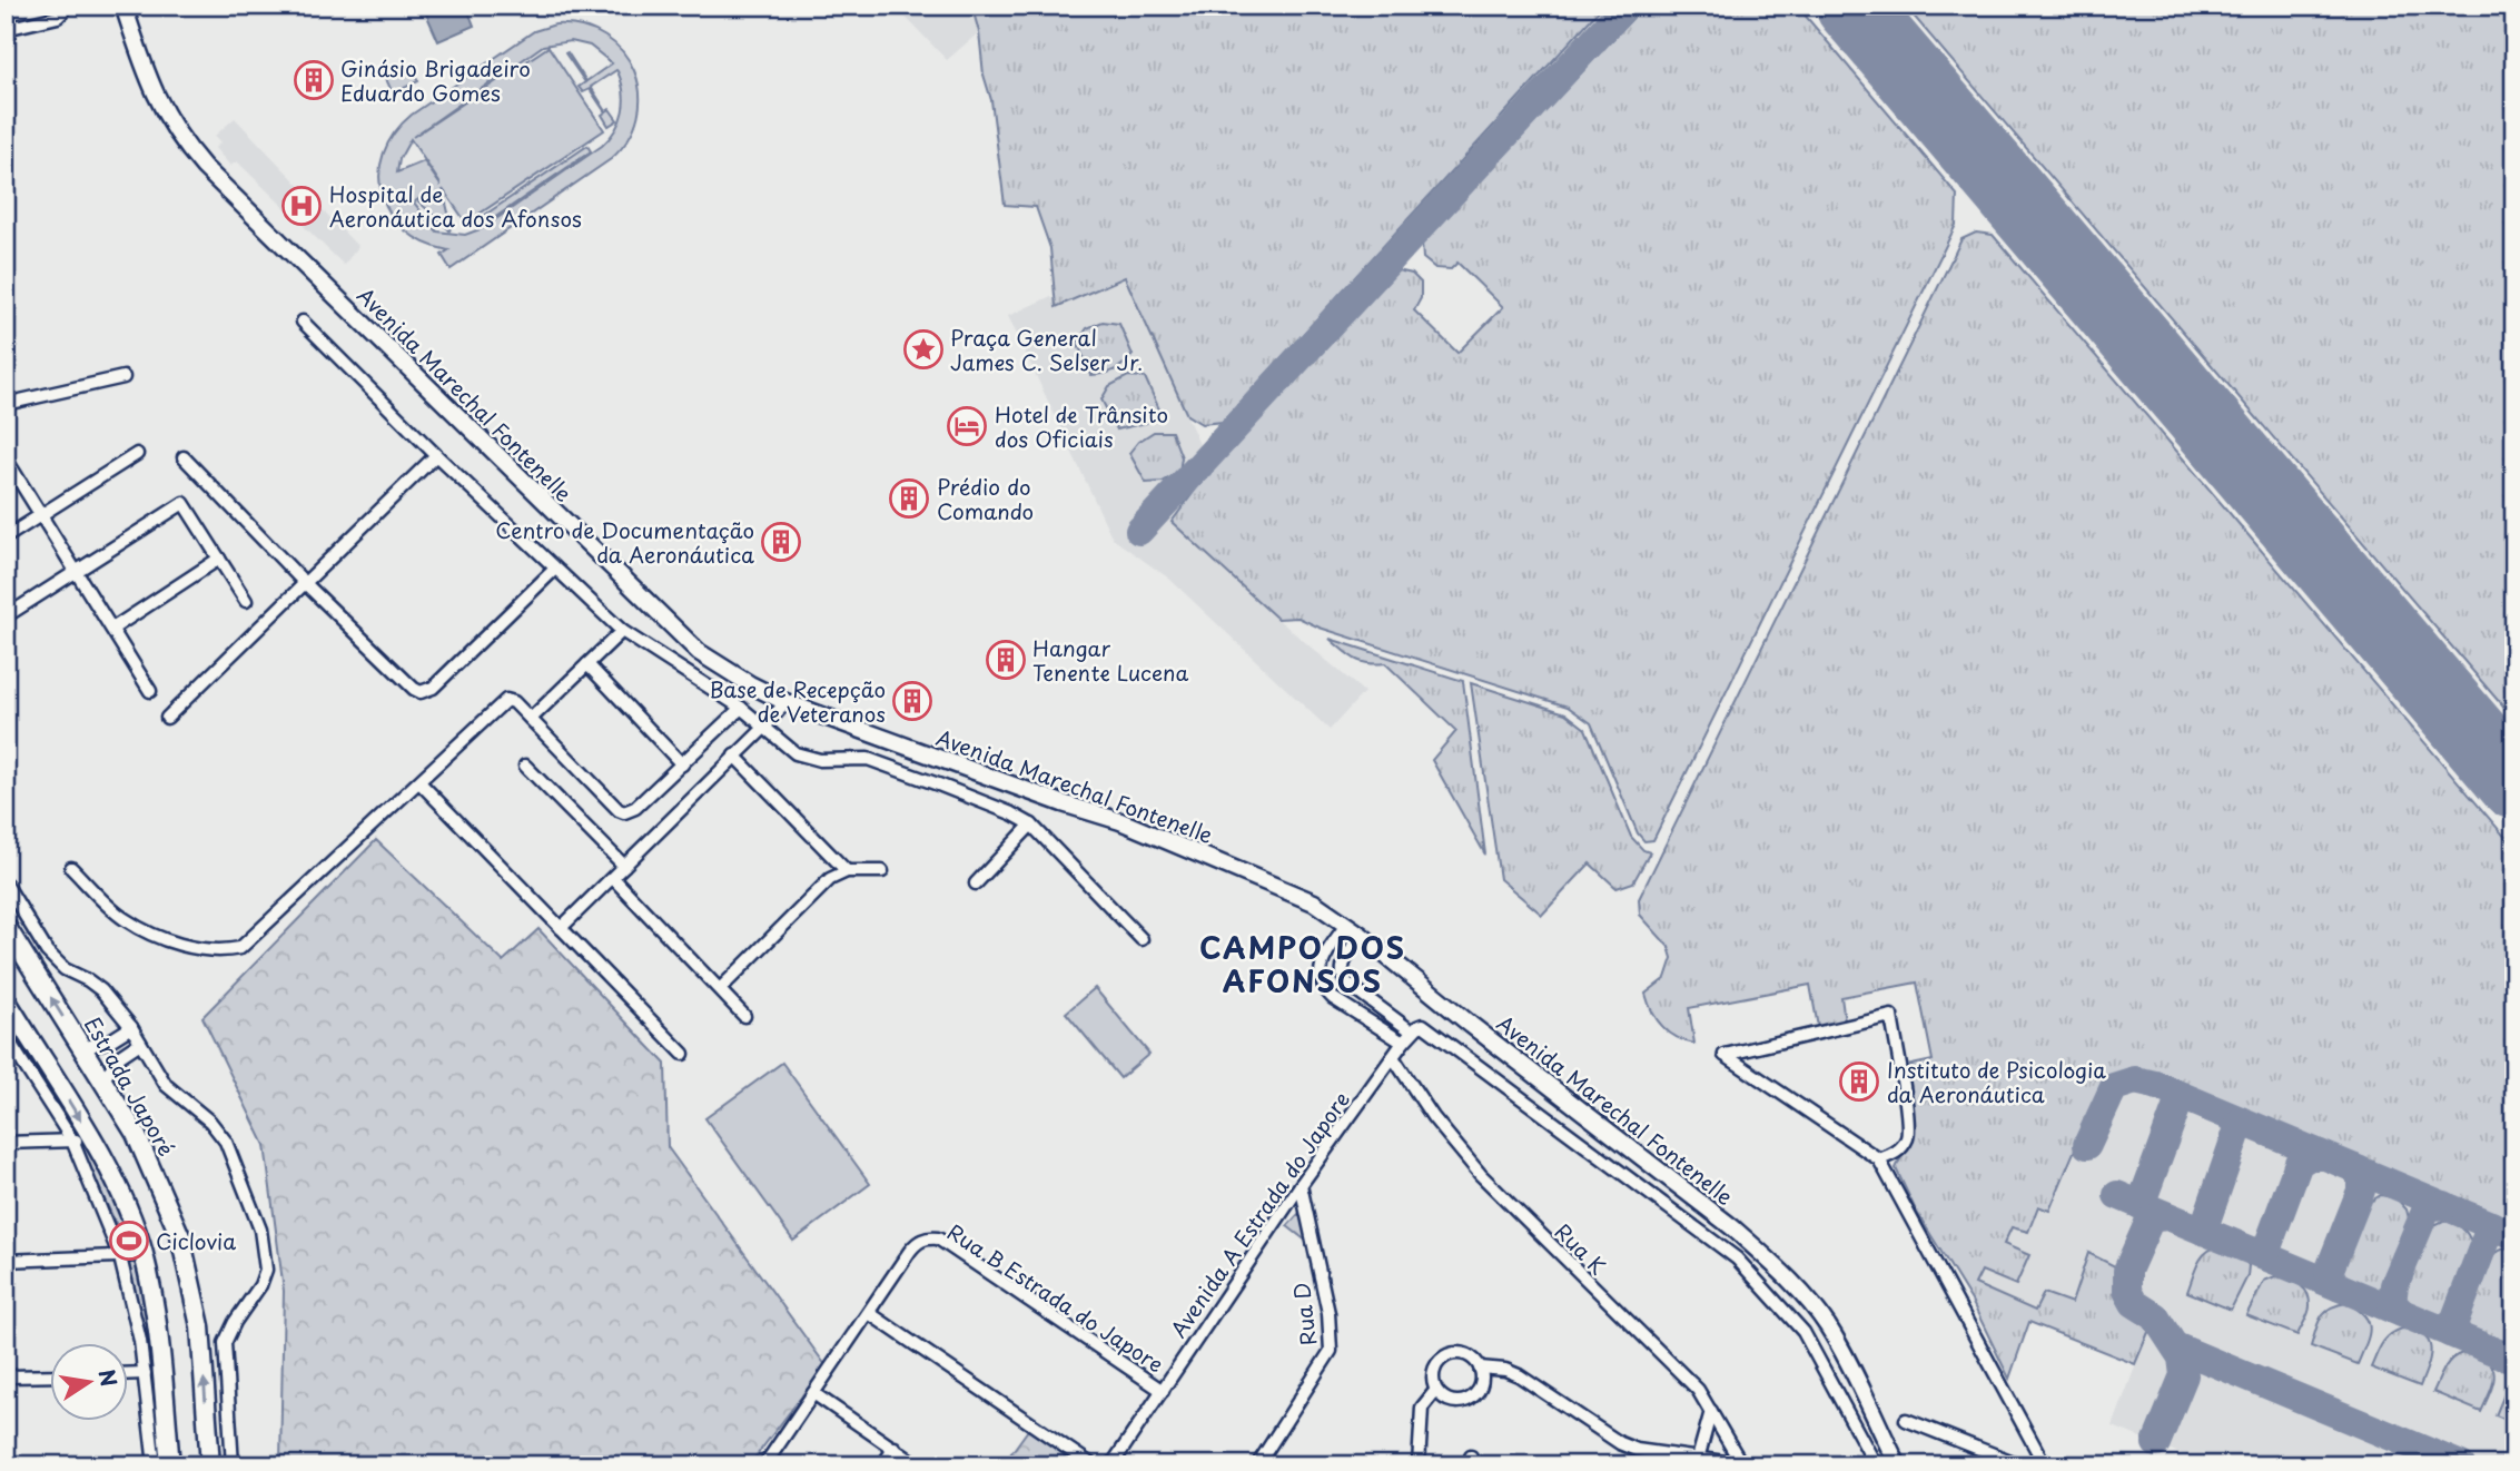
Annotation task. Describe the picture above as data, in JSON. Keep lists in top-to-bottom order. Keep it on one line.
{"streets":{"main road":["Avenida Marechal Fontenelle","Estrada Japoré"],"street":["Avenida A Estrada do Japore","Rua K","Rua B Estrada do Japore","Rua D"]},"crossings":[["Avenida A Estrada do Japore","Rua K"],["Avenida A Estrada do Japore","Rua B Estrada do Japore"],["Avenida A Estrada do Japore","Rua D"]],"districts":["CAMPO DOS AFONSOS"],"places":{"building":["Ginásio Brigadeiro Eduardo Gomes","Prédio do Comando","Centro de Documentação da Aeronáutica","Hangar Tenente Lucena","Base de Recepção de Veteranos","Instituto de Psicologia da Aeronáutica"],"hospital":["Hospital de Aeronáutica dos Afonsos"],"place":["Praça General James C. Selser Jr."],"hotel":["Hotel de Trânsito dos Oficiais"],"sports":["Ciclovia"]},"north":"right"}
